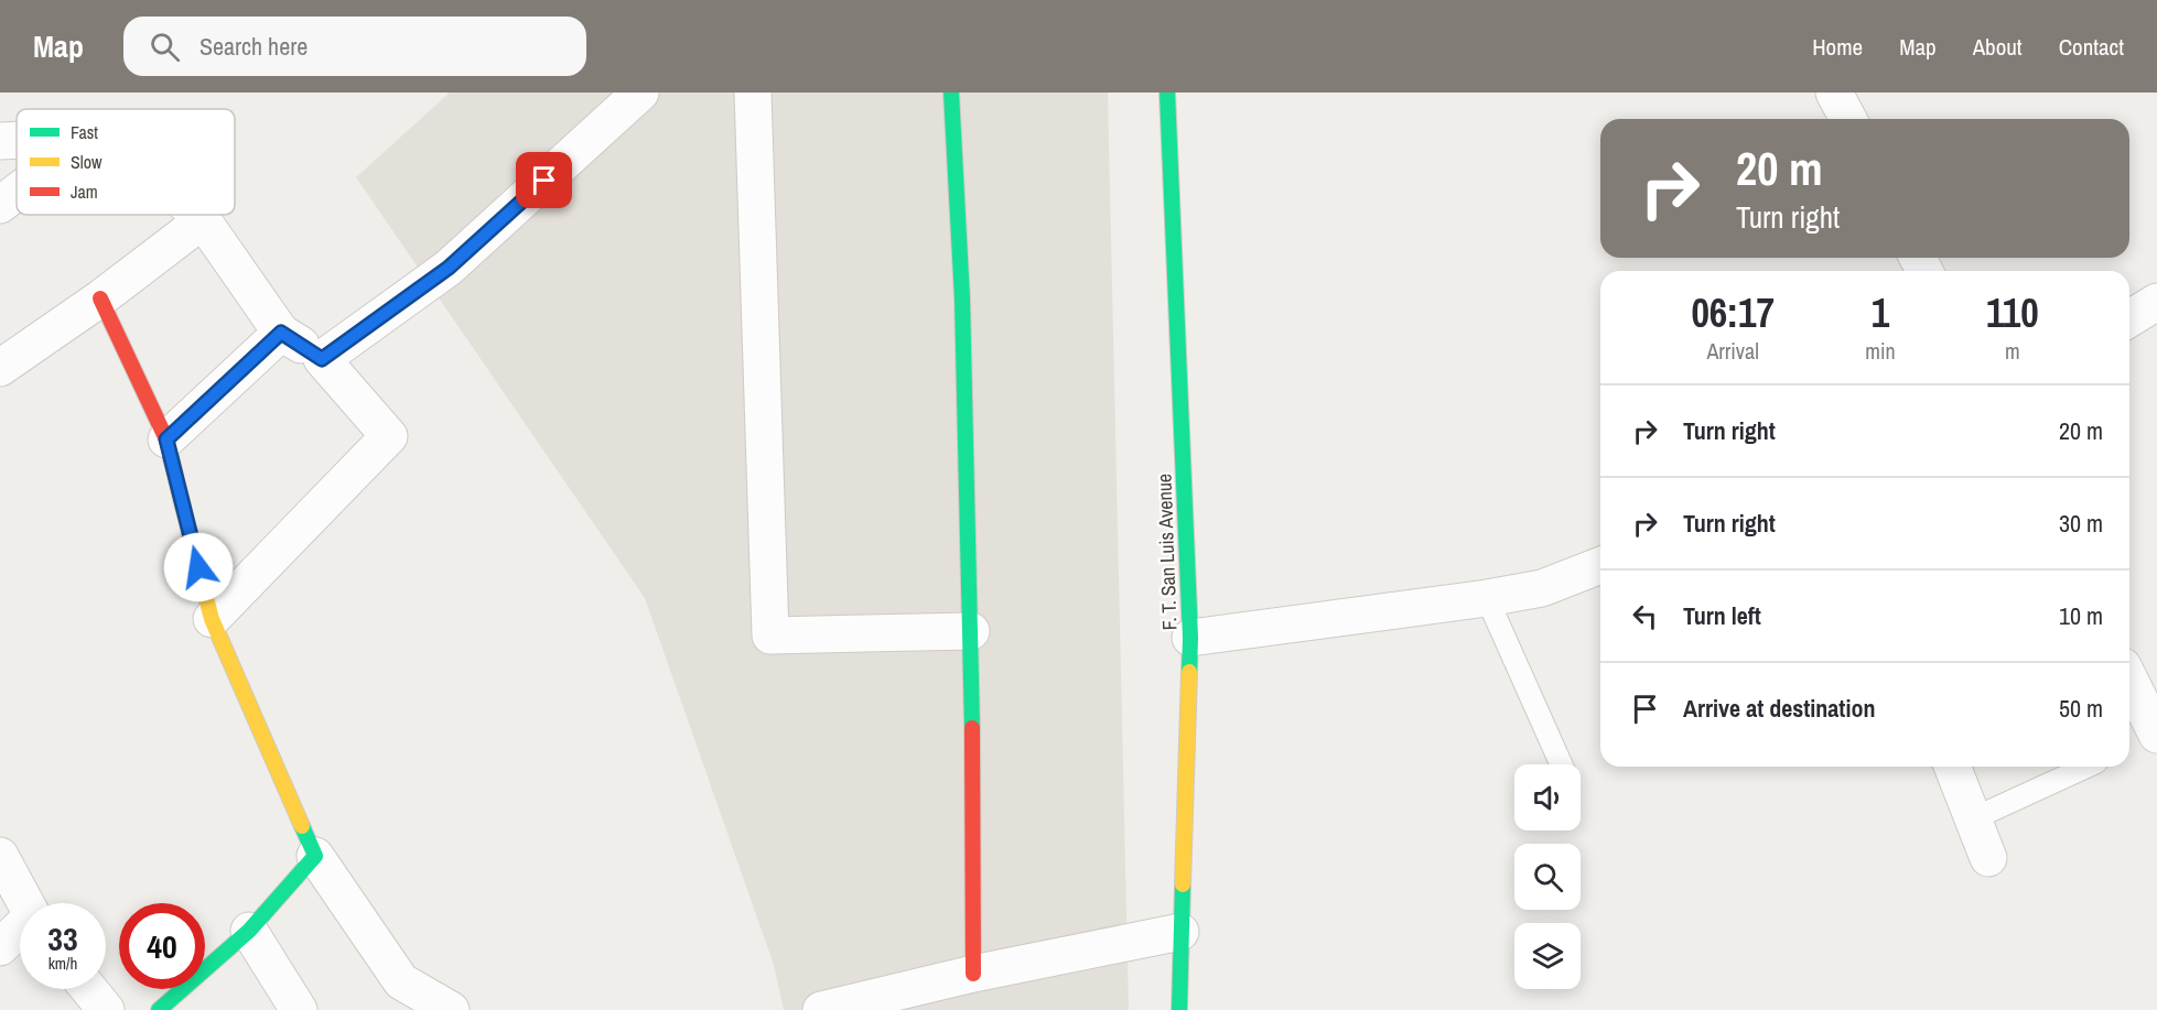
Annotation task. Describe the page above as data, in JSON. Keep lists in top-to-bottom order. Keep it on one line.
{"streets":{"street":["F. T. San Luis Avenue"]},"legend":["Fast","Slow","Jam"],"page":{"header":"Map","search":"Search here","nav":["Home","Map","About","Contact"],"turn":["20 m","Turn right"],"eta":["06:17","Arrival","1","min","110","m"],"list":[{"name":"Turn right","value":"20 m"},{"name":"Turn right","value":"30 m"},{"name":"Turn left","value":"10 m"},{"name":"Arrive at destination","value":"50 m"}],"speed":"33 km/h","limit":"40"}}
